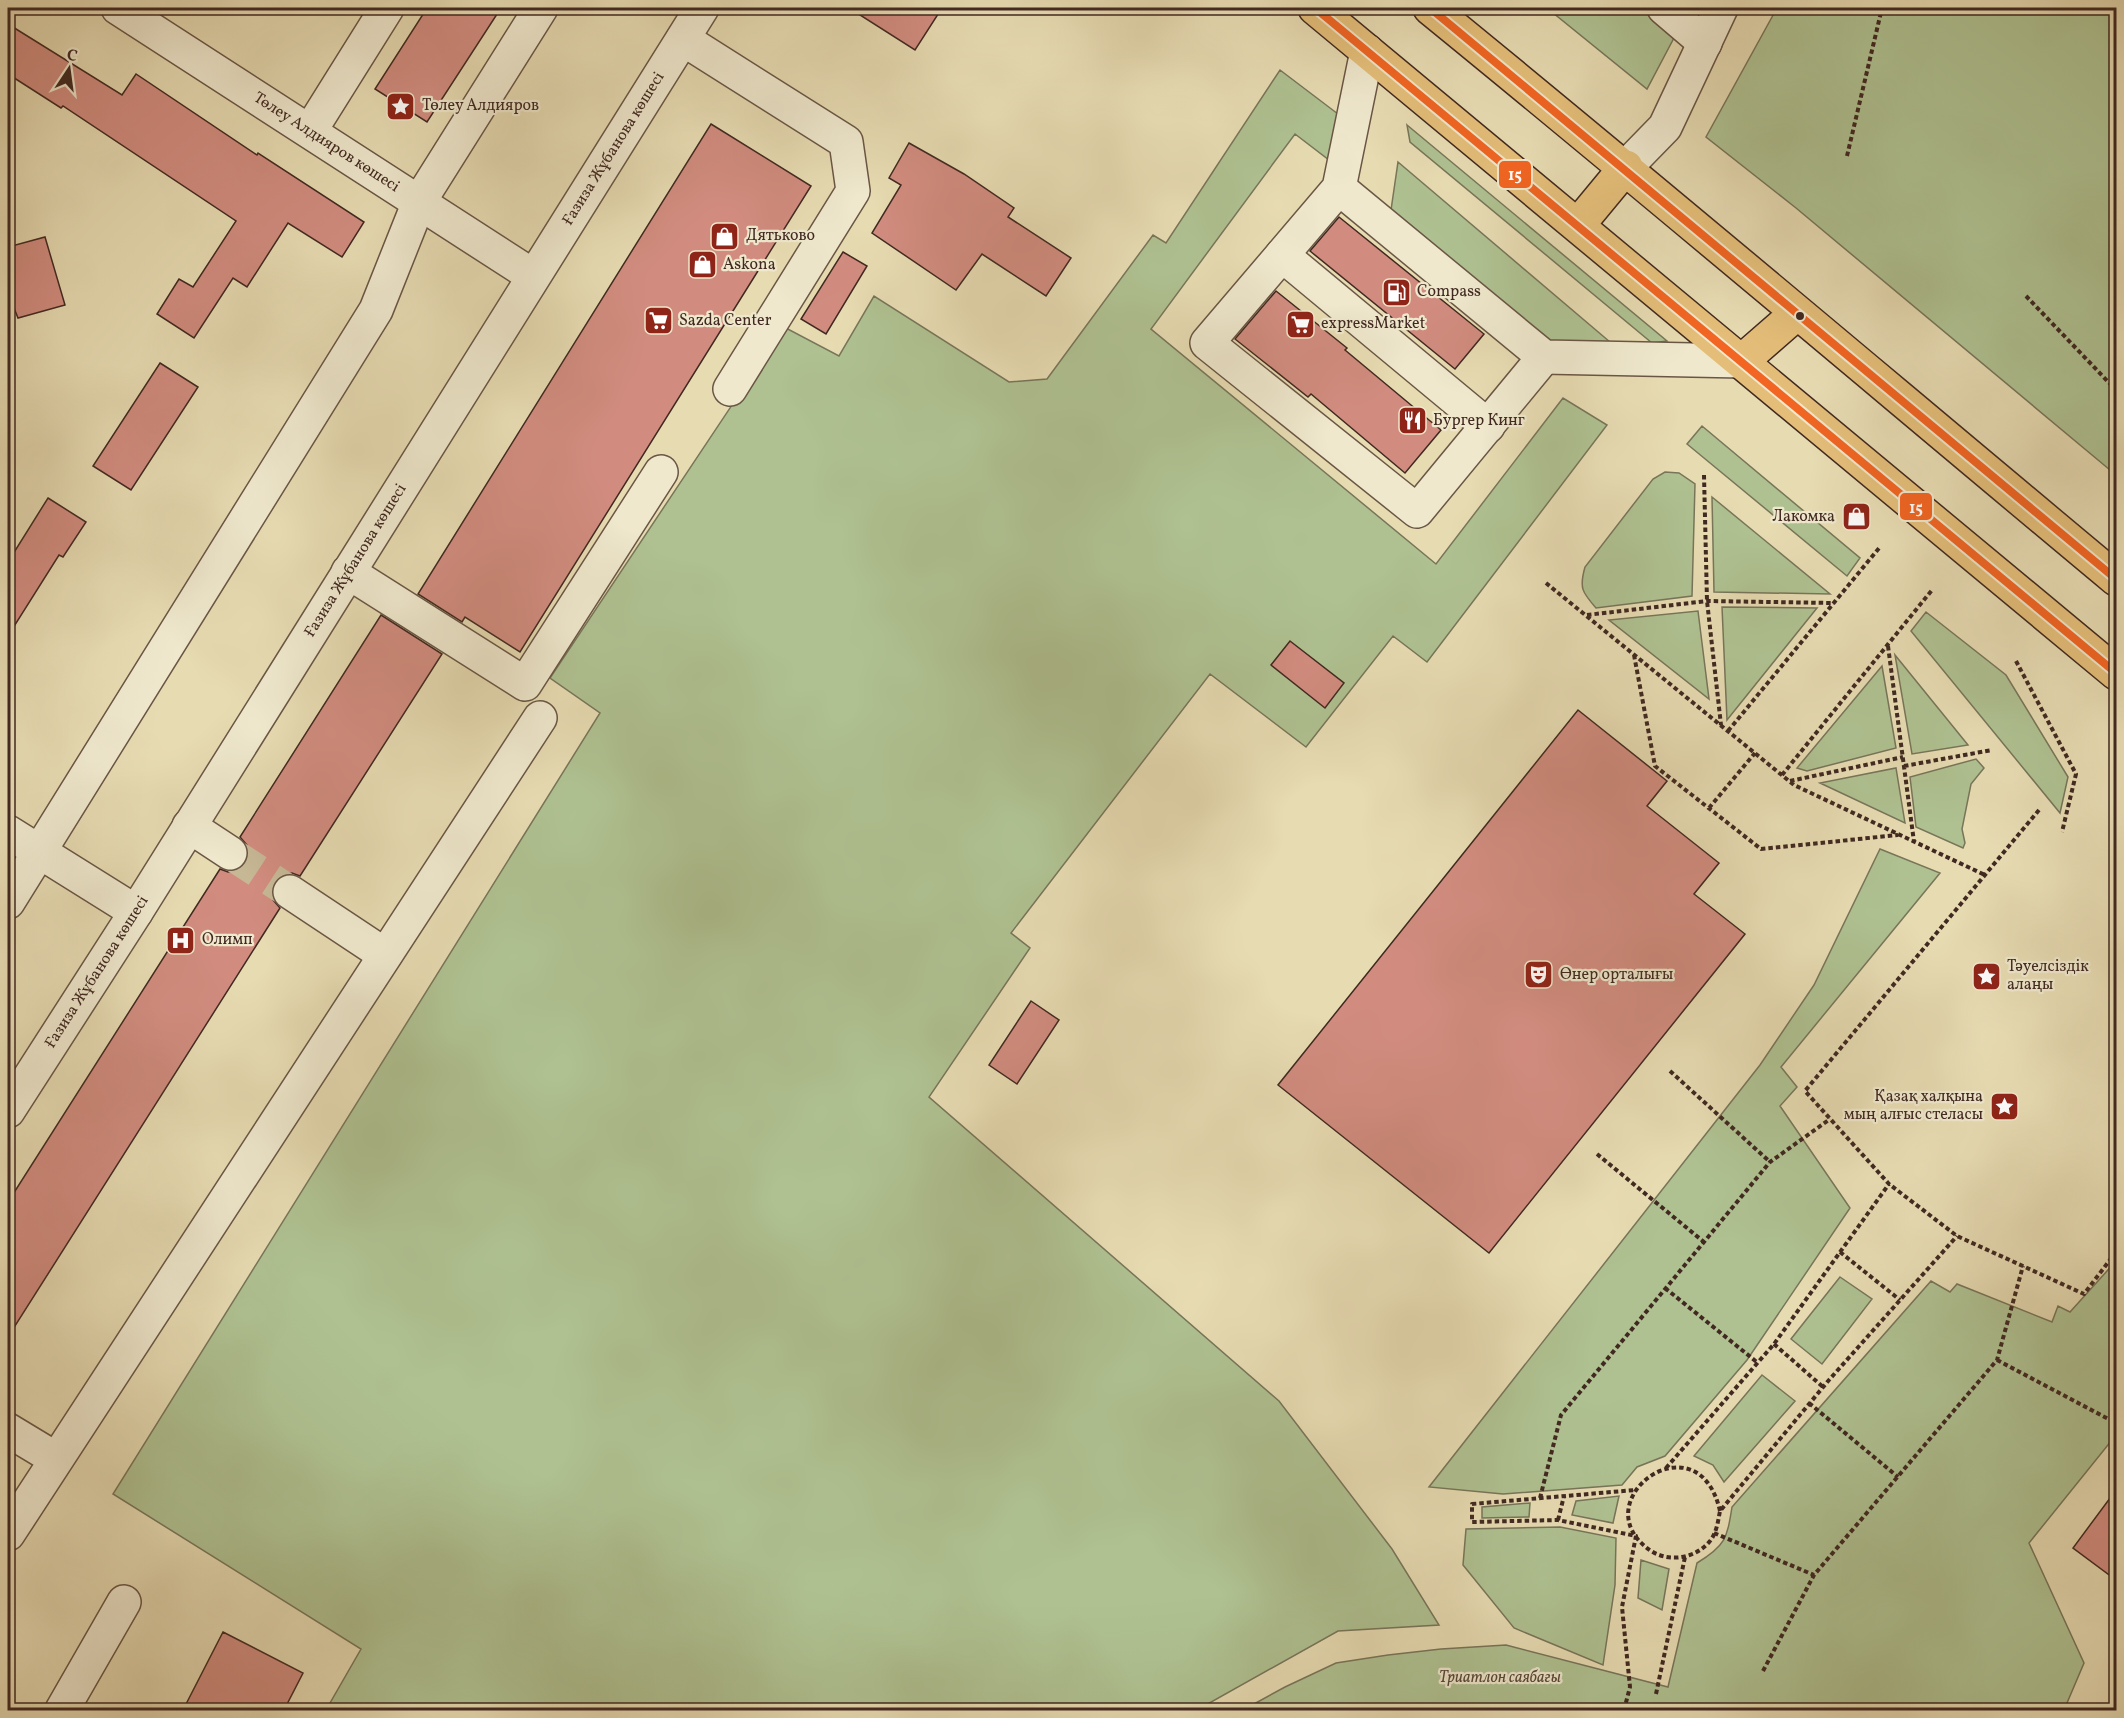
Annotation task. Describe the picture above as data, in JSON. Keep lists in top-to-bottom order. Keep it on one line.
{"streets":{"street":["Төлеу Алдияров көшесі","Ғазиза Жұбанова көшесі"]},"crossings":[["Төлеу Алдияров көшесі","Ғазиза Жұбанова көшесі"]],"parks":["Триатлон саябағы"],"places":{"place":["Төлеу Алдияров","Тәуелсіздік алаңы","Қазақ халқына мың алғыс стеласы"],"shop":["Дятьково","Askona","Лакомка"],"fuel station":["Compass"],"supermarket":["Sazda Center","expressMarket"],"restaurant":["Бургер Кинг"],"hospital":["Олимп"],"theatre":["Өнер орталығы"]},"lines":["transit line 15"],"north":"top"}
